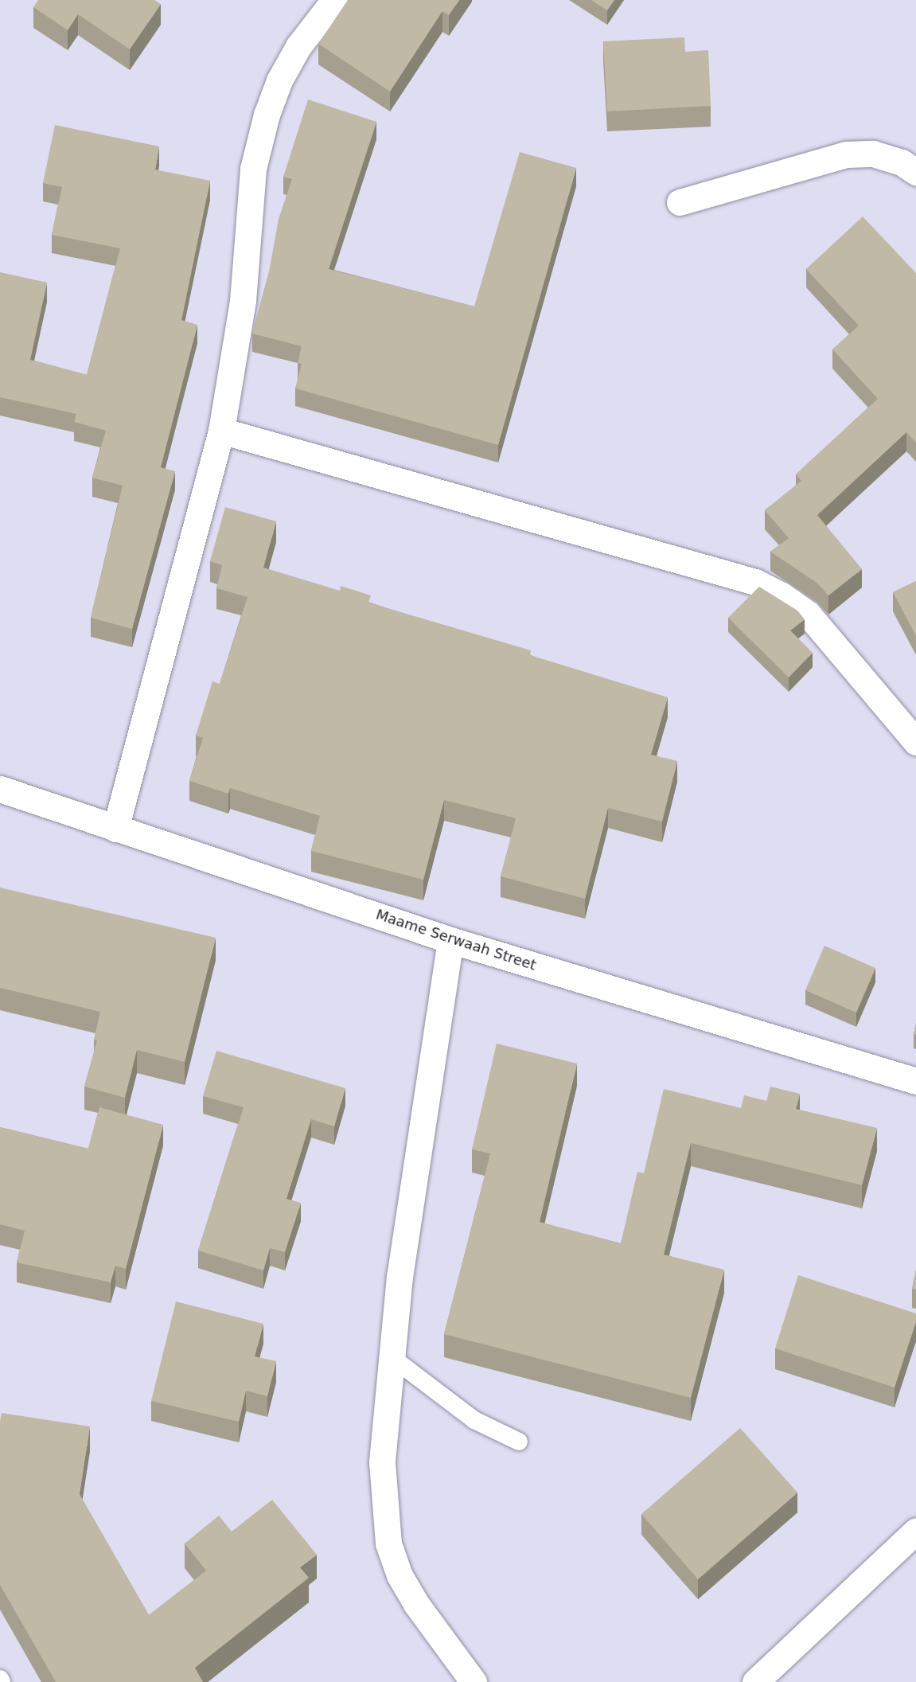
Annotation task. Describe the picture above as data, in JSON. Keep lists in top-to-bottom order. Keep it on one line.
{"streets":{"street":["Maame Serwaah Street"]}}
